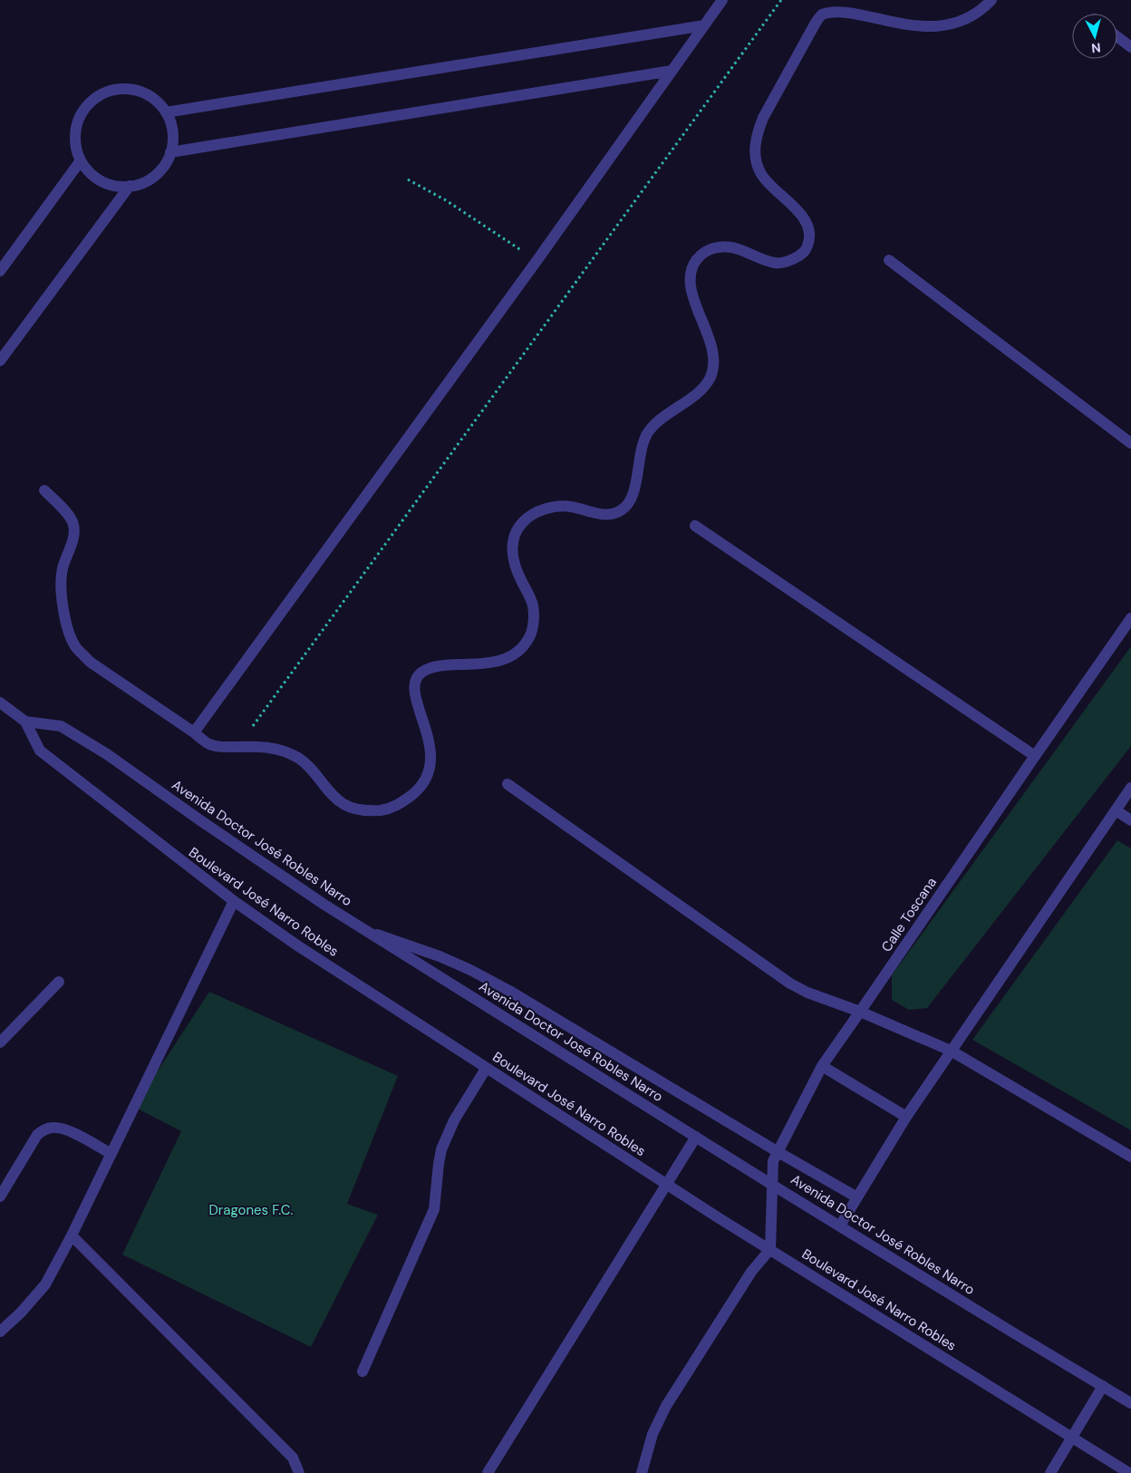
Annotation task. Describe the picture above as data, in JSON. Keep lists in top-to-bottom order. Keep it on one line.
{"streets":{"street":["Avenida Doctor José Robles Narro","Boulevard José Narro Robles","Calle Toscana"]},"crossings":[["Avenida Doctor José Robles Narro","Boulevard José Narro Robles"],["Avenida Doctor José Robles Narro","Calle Toscana"],["Boulevard José Narro Robles","Calle Toscana"]],"parks":["Dragones F.C."],"north":"bottom"}
